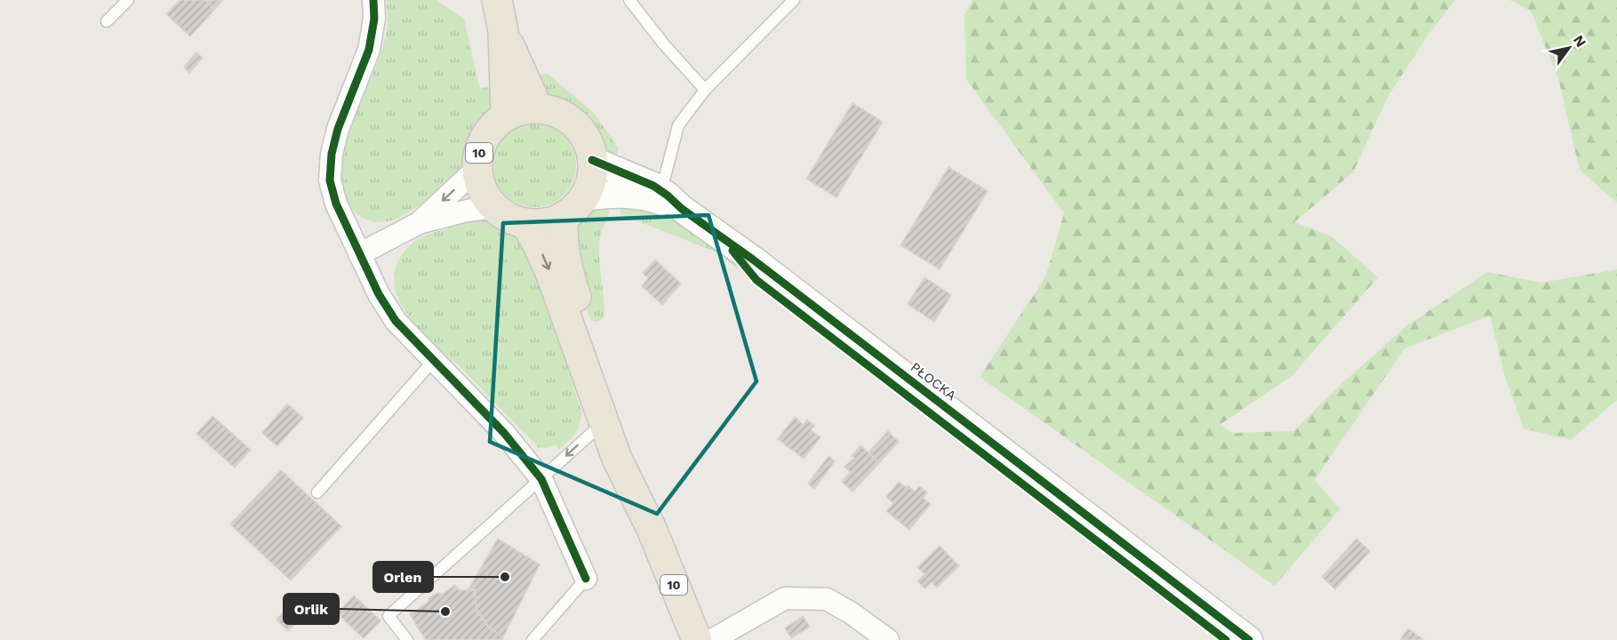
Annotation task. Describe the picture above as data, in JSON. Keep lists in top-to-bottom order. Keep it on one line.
{"streets":{"main road":["10"],"street":["PŁOCKA"]},"crossings":[["10","PŁOCKA"]],"places":["Orlen","Orlik"],"north":"top right"}
